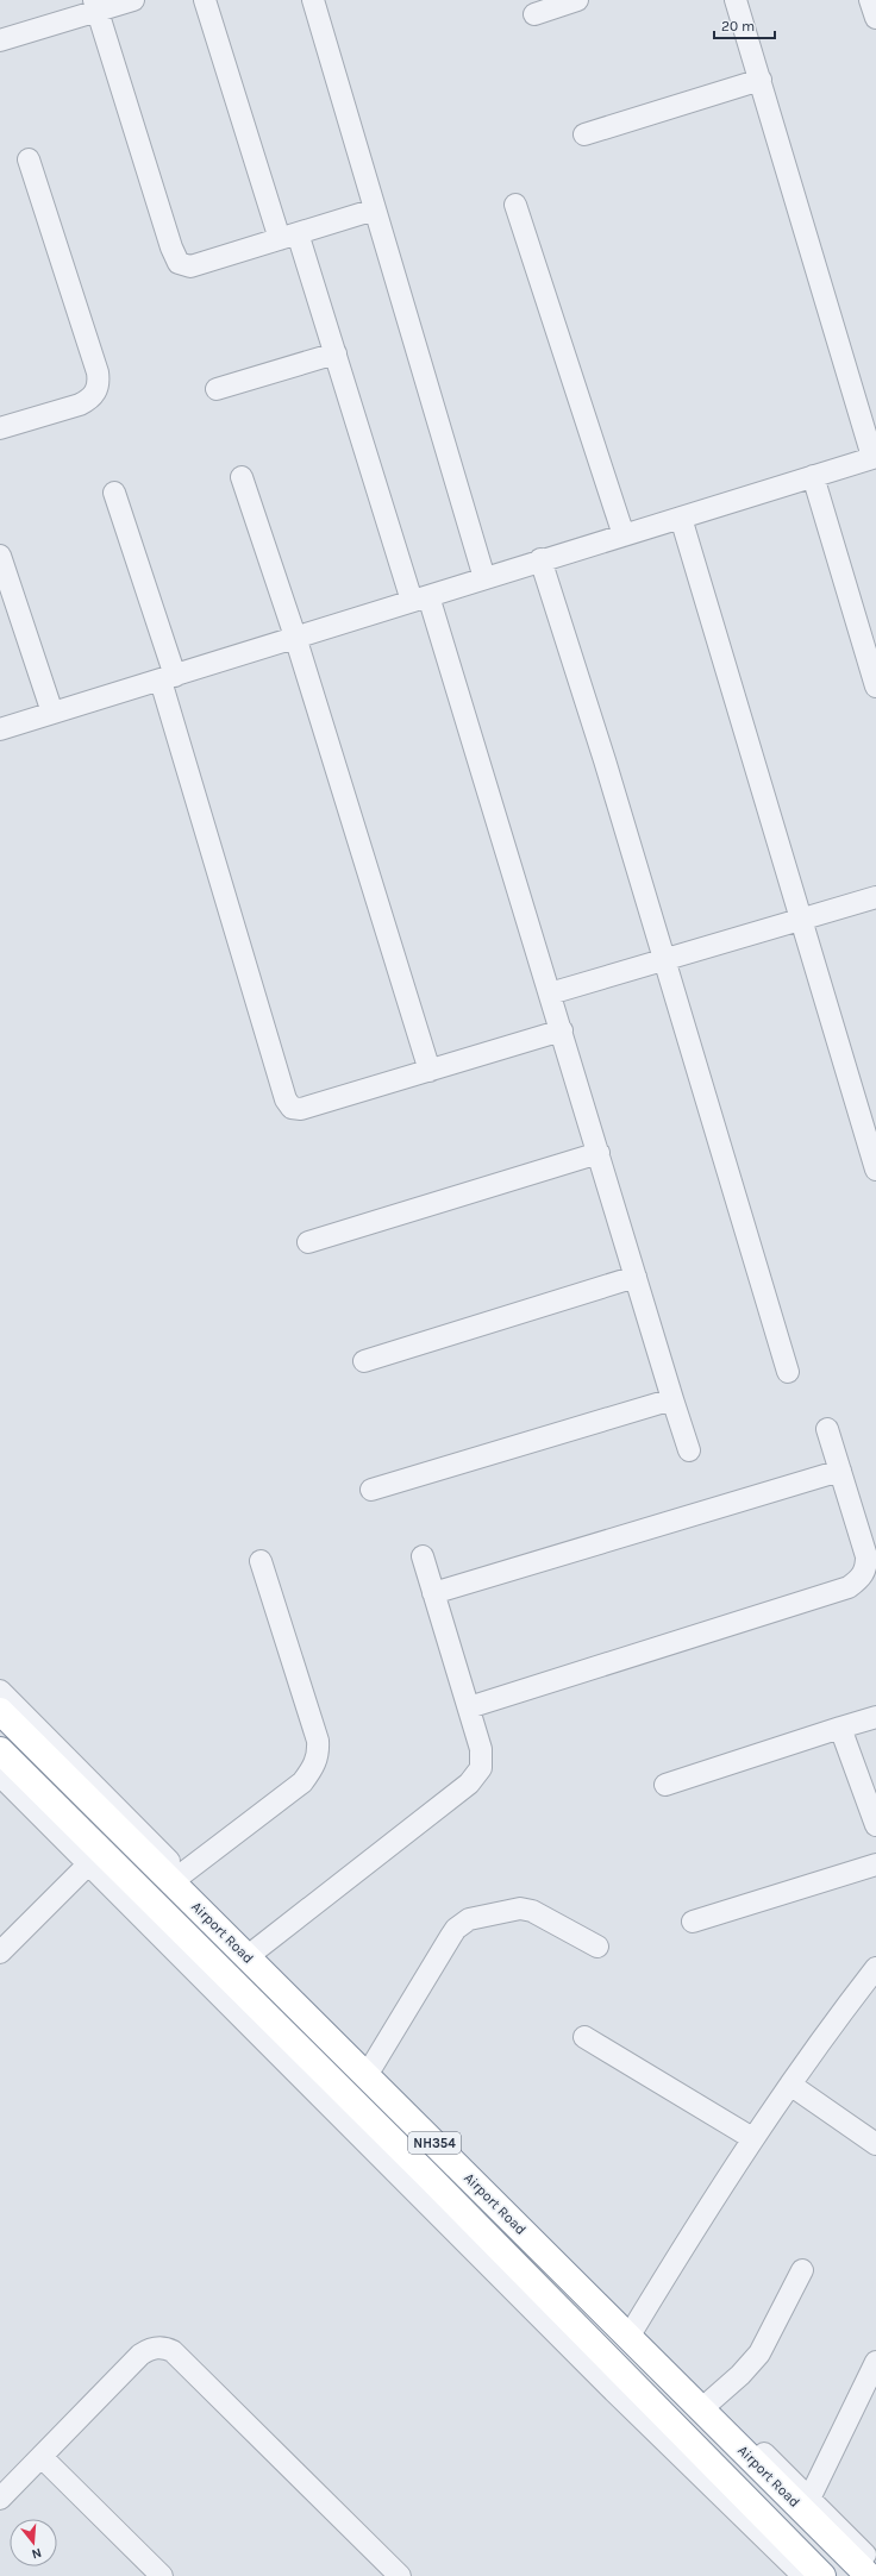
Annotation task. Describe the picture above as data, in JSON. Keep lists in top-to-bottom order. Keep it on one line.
{"streets":{"highway":["Airport Road","NH354"]},"scale_bar":"20 m","north":"bottom"}
